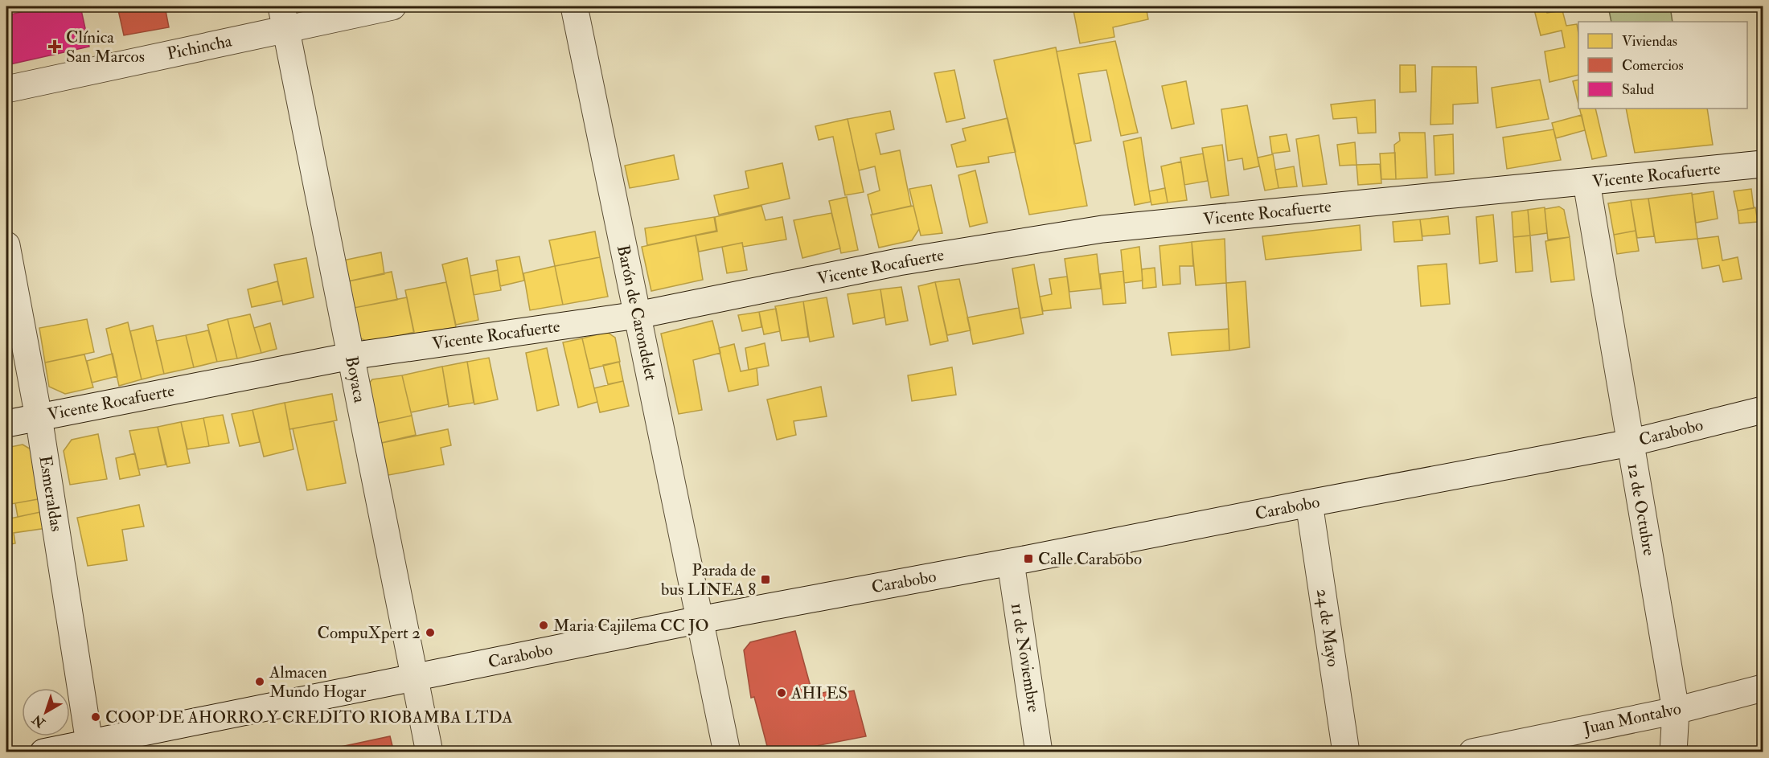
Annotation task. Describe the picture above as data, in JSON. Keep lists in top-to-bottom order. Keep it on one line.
{"streets":{"street":["Pichincha","Vicente Rocafuerte","Barón de Carondelet","Boyaca","Carabobo","Esmeraldas","12 de Octubre","24 de Mayo","11 de Noviembre","Juan Montalvo"]},"crossings":[["Pichincha","Boyaca"],["Vicente Rocafuerte","Barón de Carondelet"],["Vicente Rocafuerte","Boyaca"],["Vicente Rocafuerte","Esmeraldas"],["Vicente Rocafuerte","12 de Octubre"],["Barón de Carondelet","Carabobo"],["Boyaca","Carabobo"],["Carabobo","Esmeraldas"],["Carabobo","12 de Octubre"],["Carabobo","24 de Mayo"],["Carabobo","11 de Noviembre"],["12 de Octubre","Juan Montalvo"]],"places":{"health":["Clínica San Marcos"],"transit":["Calle Carabobo","Parada de bus LINEA 8"],"other":["Maria Cajilema CC JO","CompuXpert 2","Almacen Mundo Hogar","AHI ES","COOP DE AHORRO Y CREDITO RIOBAMBA LTDA"]},"legend":["Viviendas","Comercios","Salud"],"north":"bottom left"}
